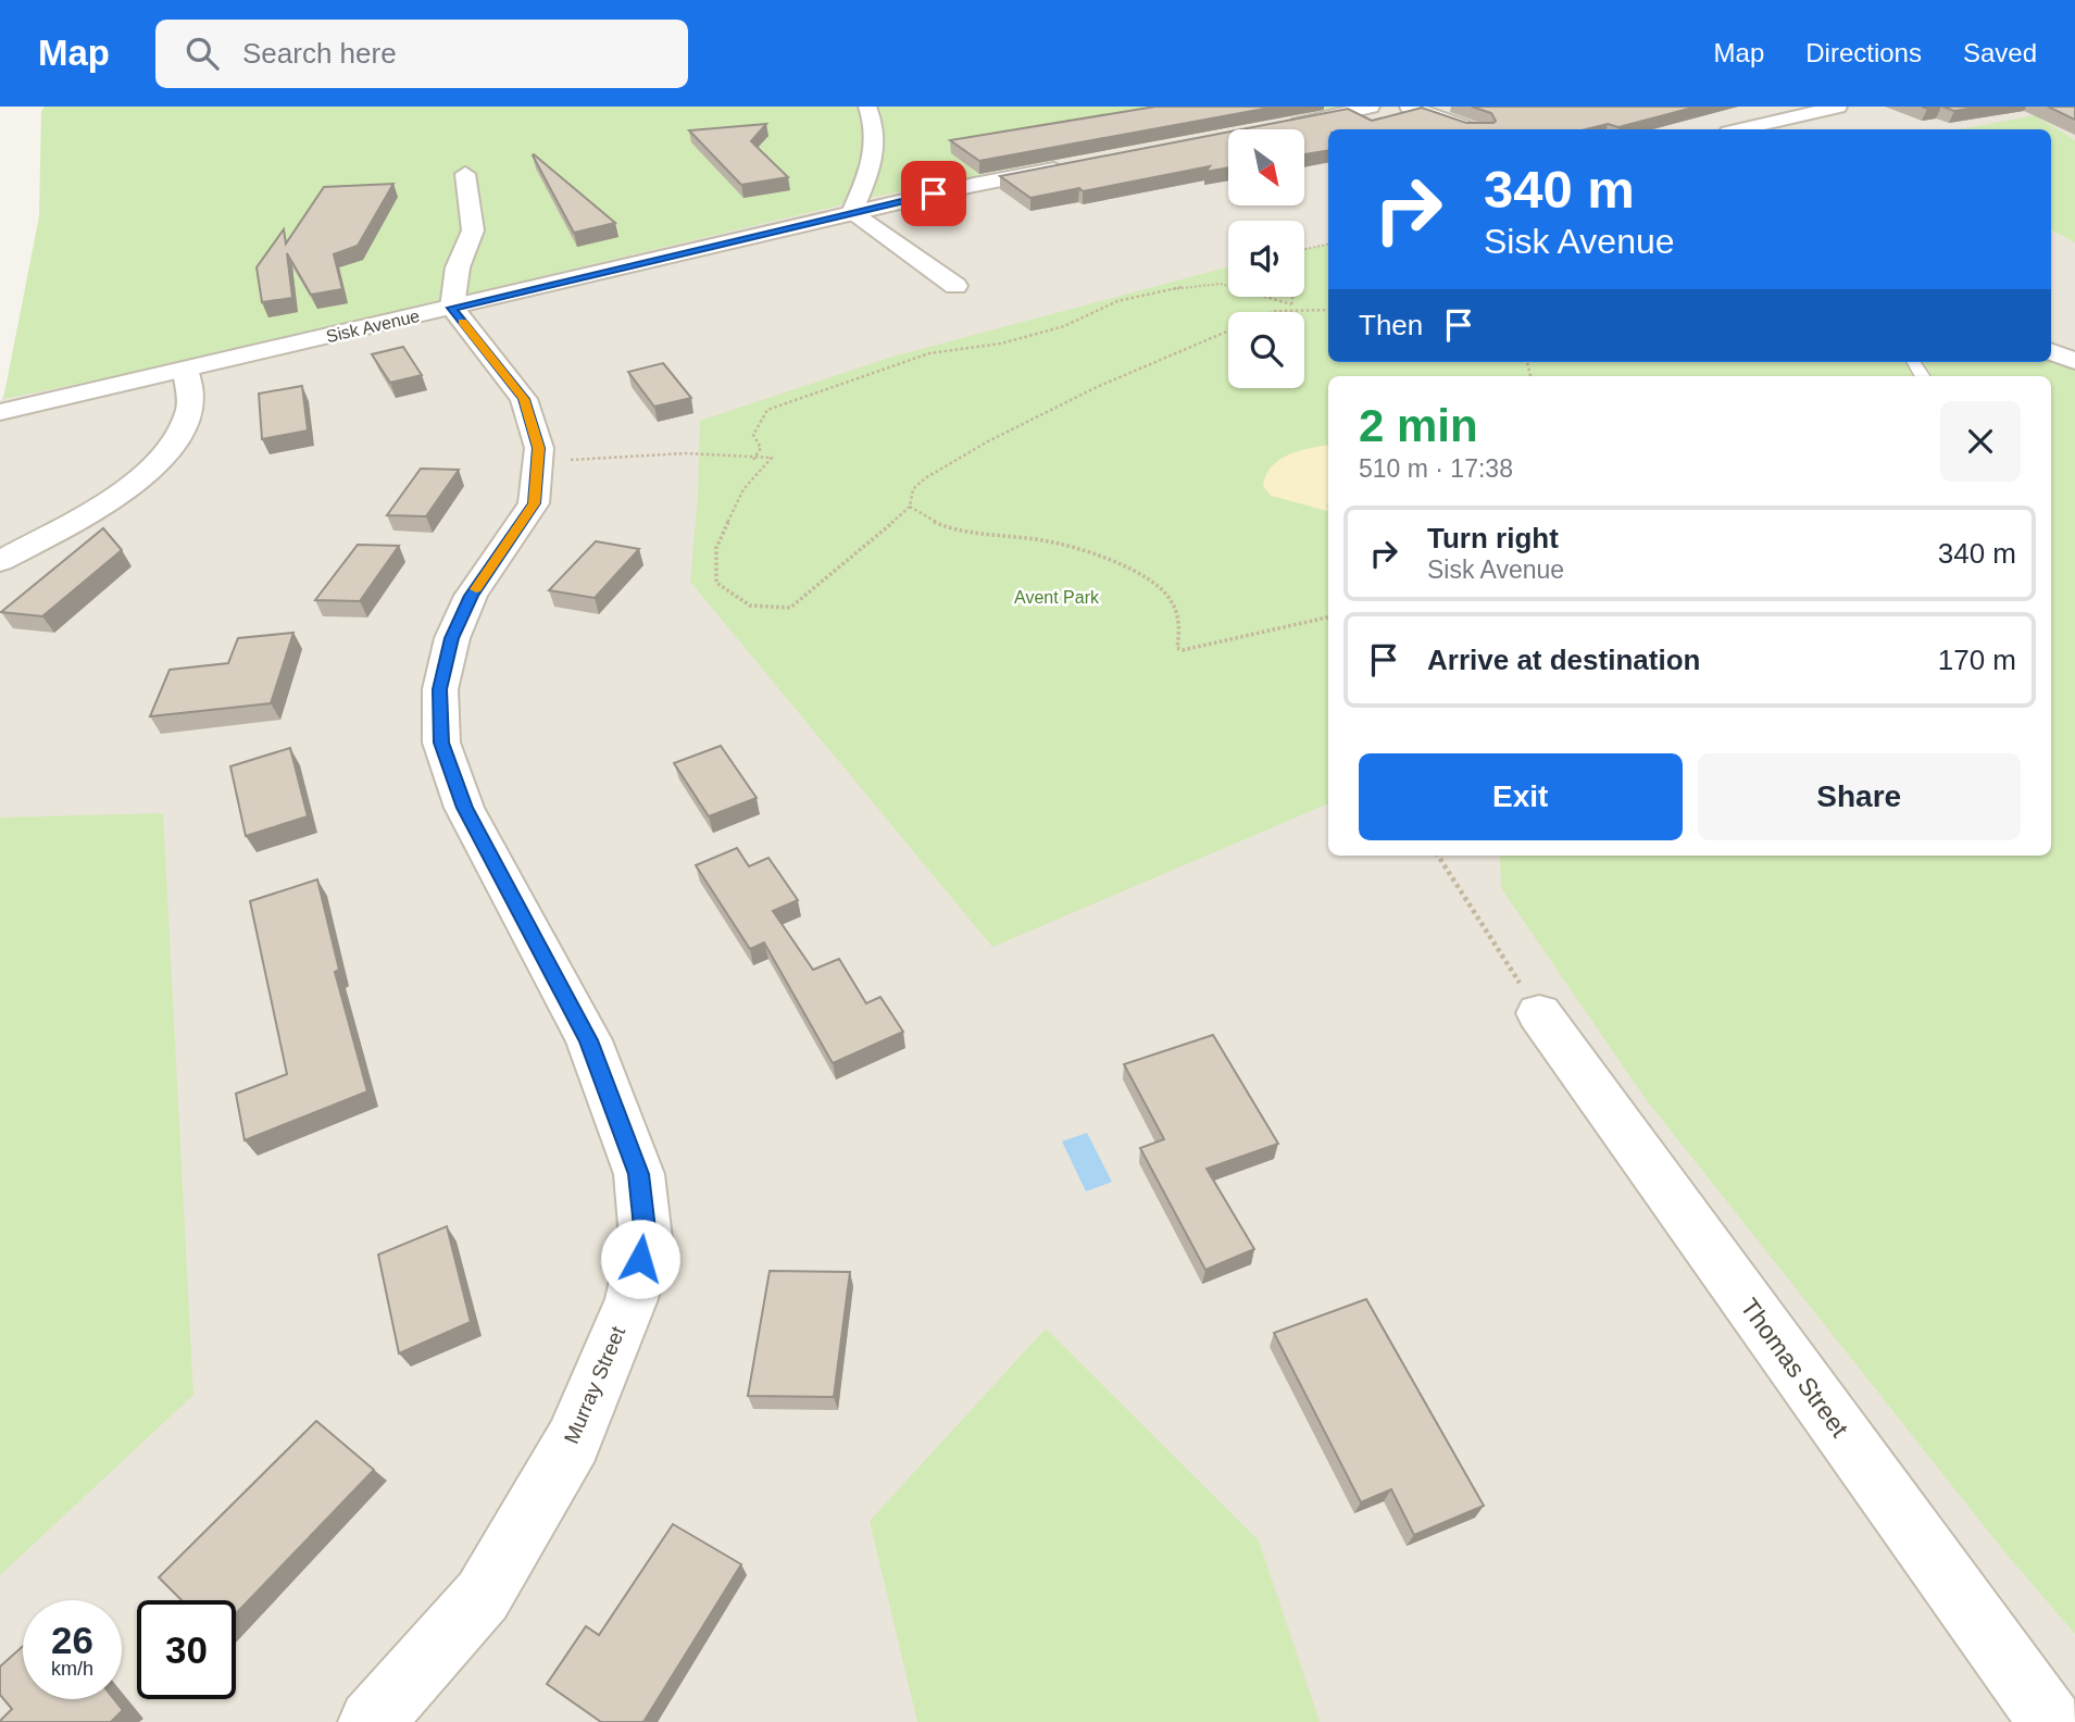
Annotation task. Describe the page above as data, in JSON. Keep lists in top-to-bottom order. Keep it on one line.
{"streets":{"street":["Sisk Avenue","Thomas Street","Murray Street"]},"crossings":[["Sisk Avenue","Murray Street"]],"parks":["Avent Park"],"north":"bottom right","page":{"header":"Map","search":"Search here","nav":["Map","Directions","Saved"],"turn":["340 m","Sisk Avenue"],"then":"Then","heading":["2 min","510 m · 17:38"],"list":[{"name":"Turn right","note":"Sisk Avenue","value":"340 m"},{"name":"Arrive at destination","value":"170 m"}],"buttons":["Exit","Share"],"speed":"26 km/h","limit":"30"}}
